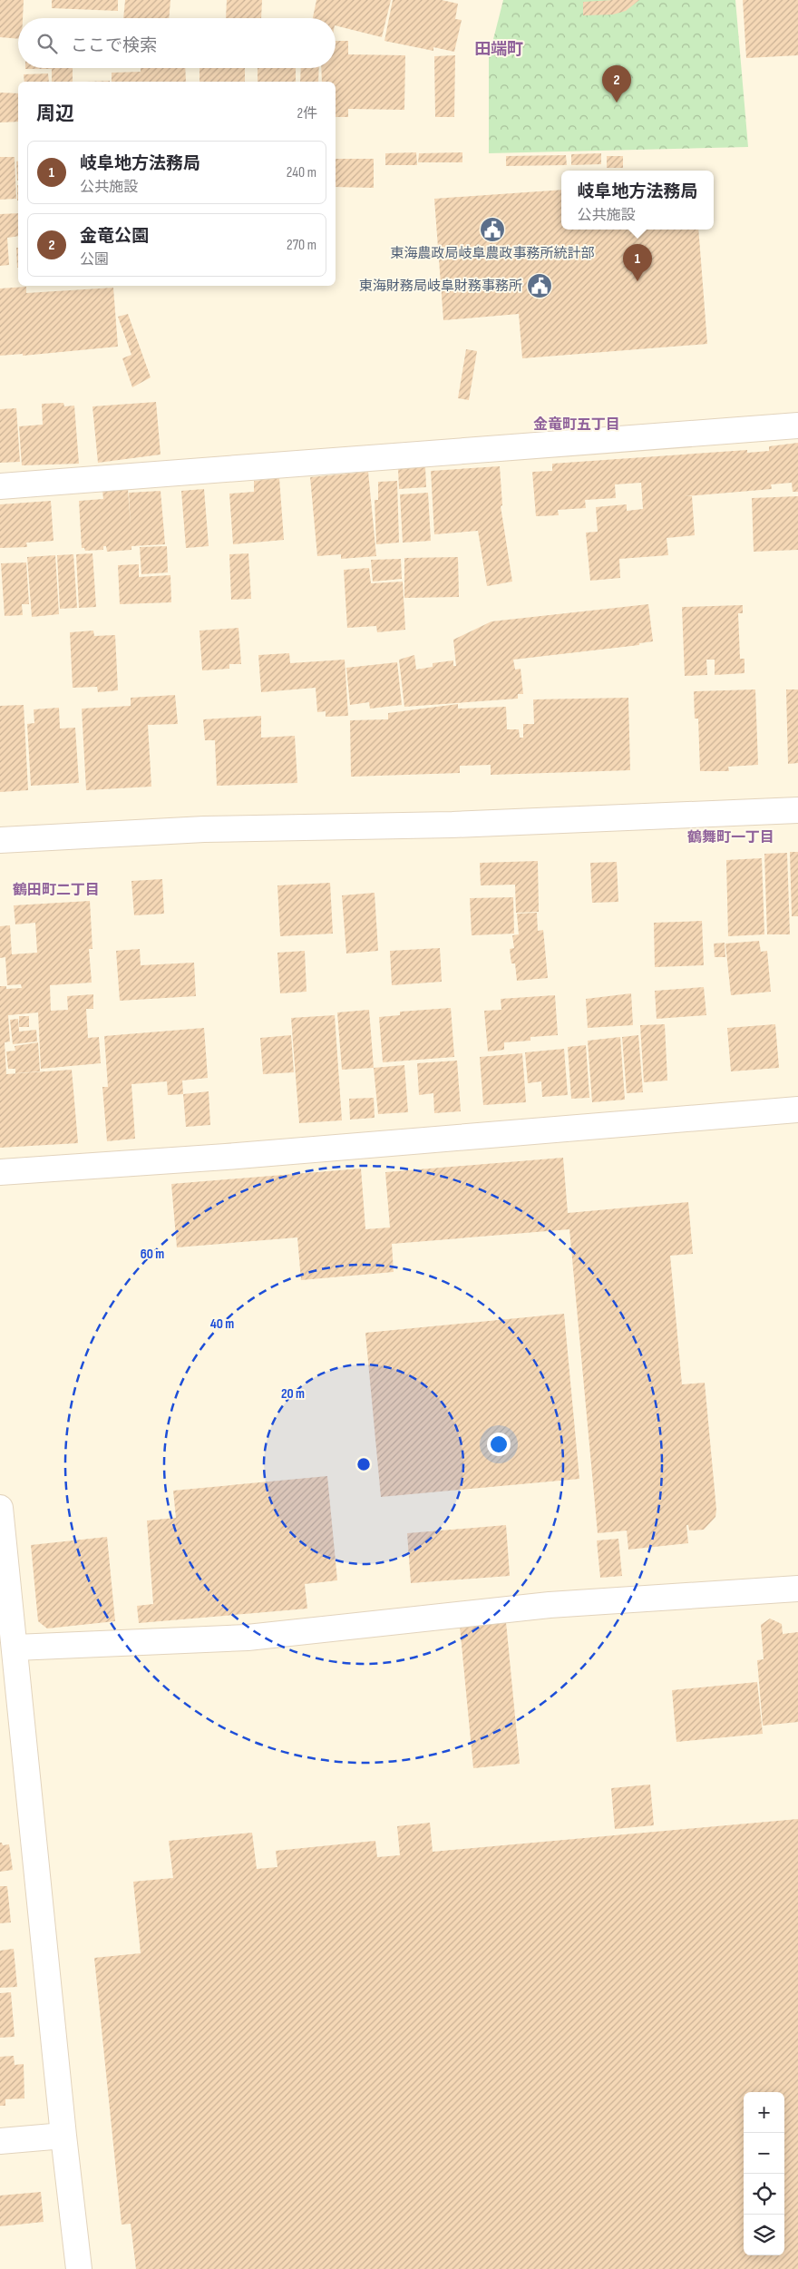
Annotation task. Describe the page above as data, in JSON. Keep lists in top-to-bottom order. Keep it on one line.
{"districts":["田端町","金竜町五丁目","鶴舞町一丁目","鶴田町二丁目"],"places":{"public building":["東海農政局岐阜農政事務所統計部","東海財務局岐阜財務事務所"]},"page":{"search":"ここで検索","pins":["2","1"],"heading":["周辺","2件"],"list":[{"mark":"1","name":"岐阜地方法務局","note":"公共施設","value":"240 m"},{"mark":"2","name":"金竜公園","note":"公園","value":"270 m"}],"popup":["岐阜地方法務局","公共施設"],"map_buttons":["+","−"]},"rings":["60 m","40 m","20 m"]}
